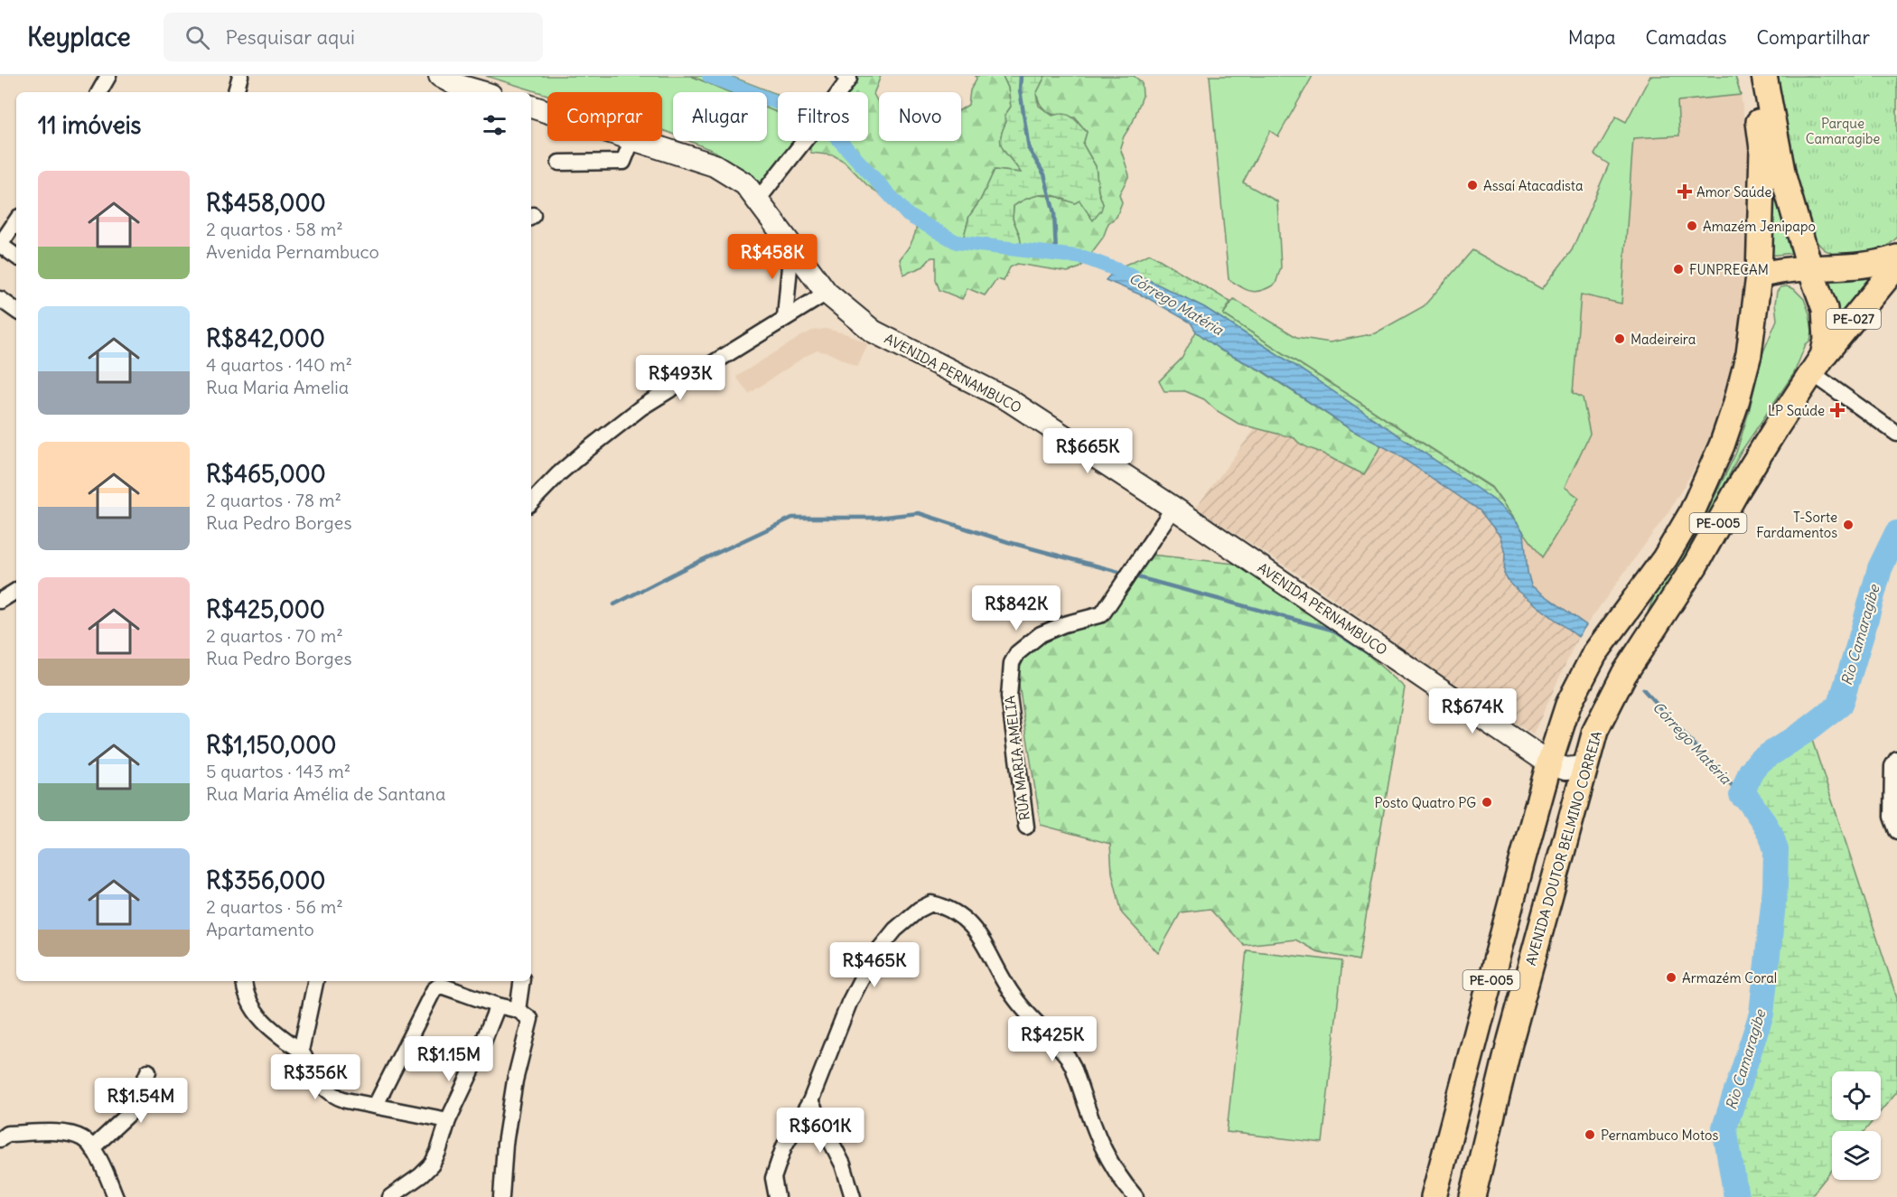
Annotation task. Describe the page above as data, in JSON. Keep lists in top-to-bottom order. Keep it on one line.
{"streets":{"main road":["PE-027","PE-005","AVENIDA DOUTOR BELMINO CORREIA"],"street":["AVENIDA PERNAMBUCO","RUA MARIA AMELIA"]},"crossings":[["PE-027","AVENIDA DOUTOR BELMINO CORREIA"],["AVENIDA PERNAMBUCO","PE-005"],["AVENIDA PERNAMBUCO","RUA MARIA AMELIA"]],"water":["Córrego Matéria","Rio Camaragibe"],"parks":["Parque Camaragibe"],"places":{"other":["Assaí Atacadista","Amazém Jenipapo","FUNPRECAM","Madeireira","T-Sorte Fardamentos","Posto Quatro PG","Armazém Coral","Pernambuco Motos"],"health":["Amor Saúde","LP Saúde"]},"page":{"header":"Keyplace","search":"Pesquisar aqui","nav":["Mapa","Camadas","Compartilhar"],"chip":["Comprar","Alugar","Filtros","Novo"],"heading":"11 imóveis","list":[{"name":"R$458,000","note":"2 quartos · 58 m² · Avenida Pernambuco"},{"name":"R$842,000","note":"4 quartos · 140 m² · Rua Maria Amelia"},{"name":"R$465,000","note":"2 quartos · 78 m² · Rua Pedro Borges"},{"name":"R$425,000","note":"2 quartos · 70 m² · Rua Pedro Borges"},{"name":"R$1,150,000","note":"5 quartos · 143 m² · Rua Maria Amélia de Santana"},{"name":"R$356,000","note":"2 quartos · 56 m² · Apartamento"}],"price":["R$458K","R$493K","R$665K","R$842K","R$674K","R$465K","R$425K","R$1.15M","R$356K","R$1.54M","R$601K"]}}
